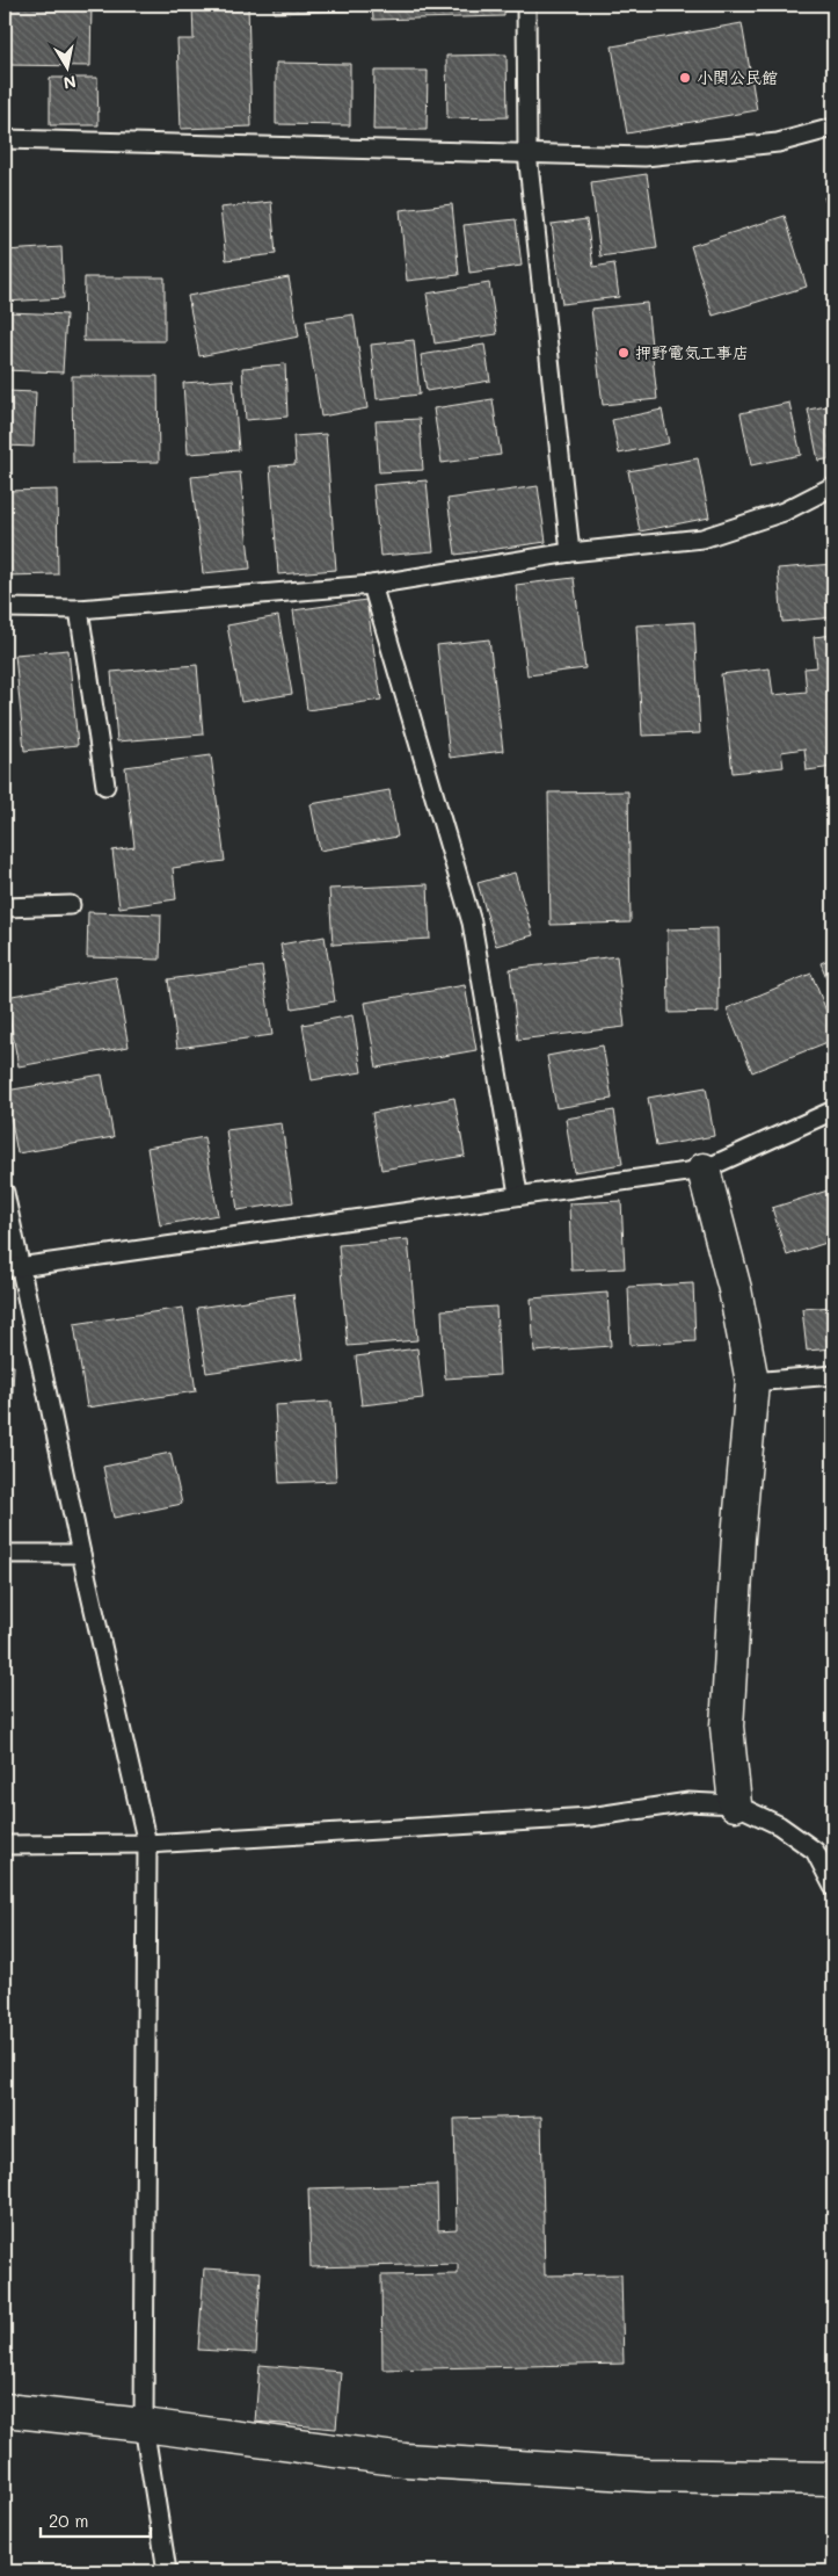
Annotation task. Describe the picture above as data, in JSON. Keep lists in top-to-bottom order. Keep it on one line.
{"places":["小関公民館","押野電気工事店"],"scale_bar":"20 m","north":"bottom"}
